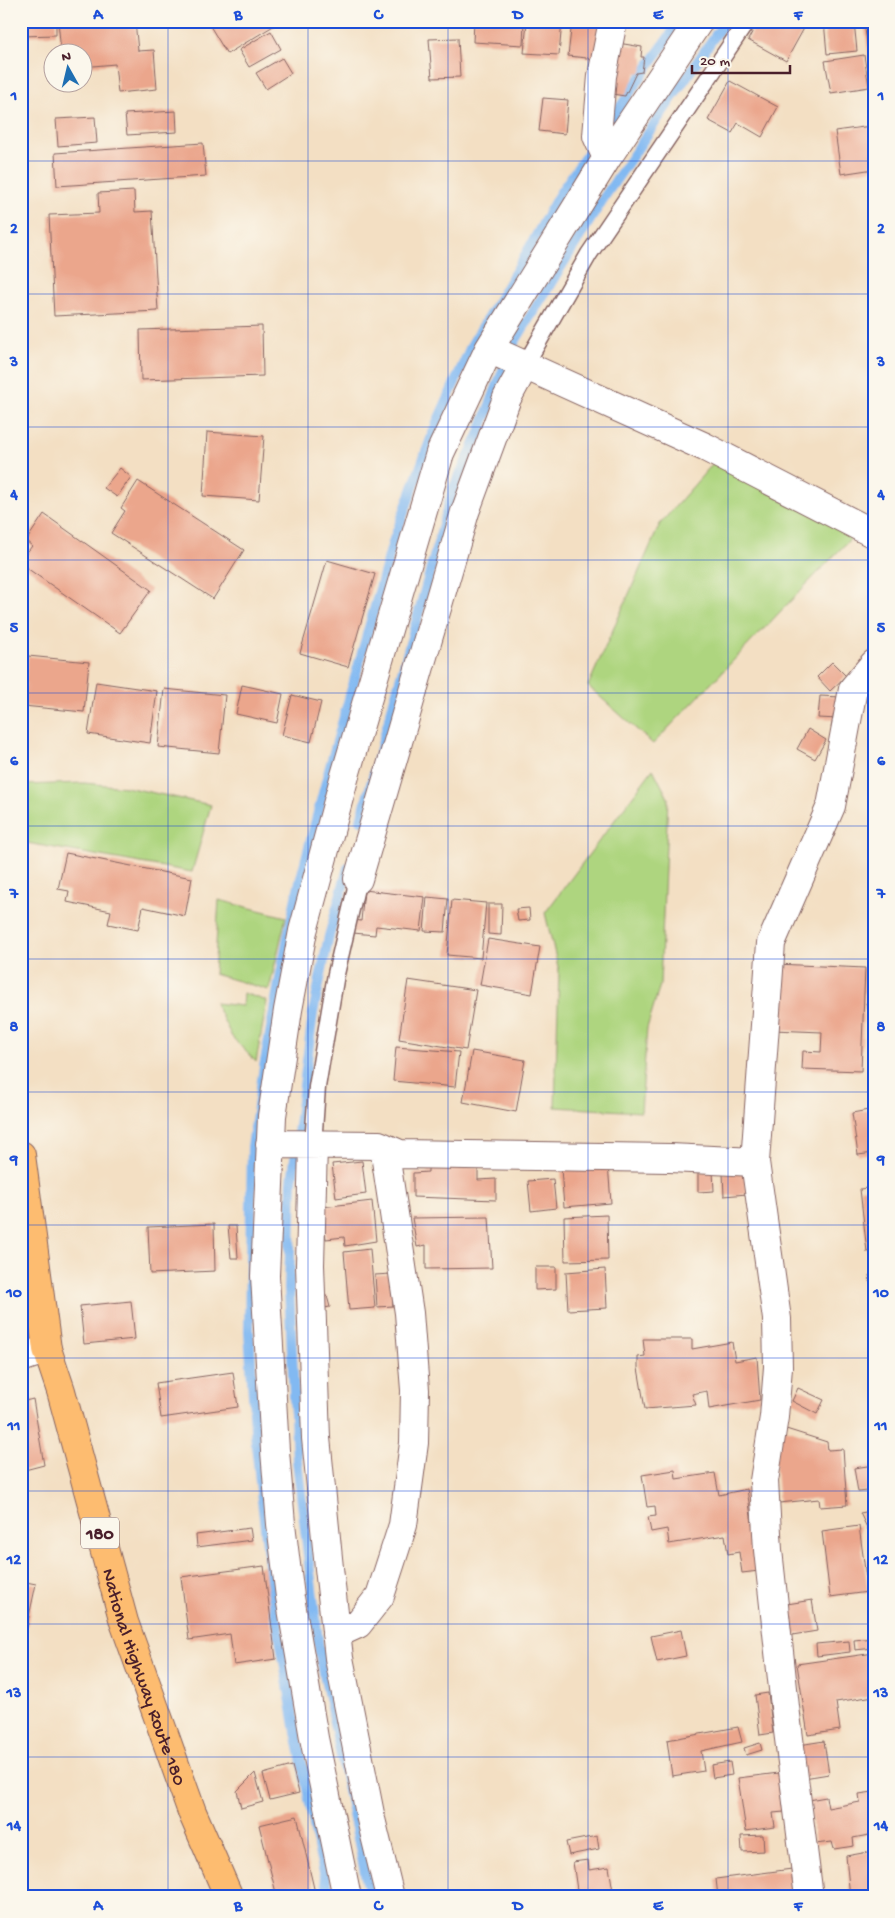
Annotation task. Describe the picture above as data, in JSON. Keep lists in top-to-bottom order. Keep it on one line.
{"streets":{"highway":["180","National Highway Route 180"]},"scale_bar":"20 m","north":"top","grid":{"columns":["A","B","C","D","E","F"],"rows":["1","2","3","4","5","6","7","8","9","10","11","12","13","14"]}}
